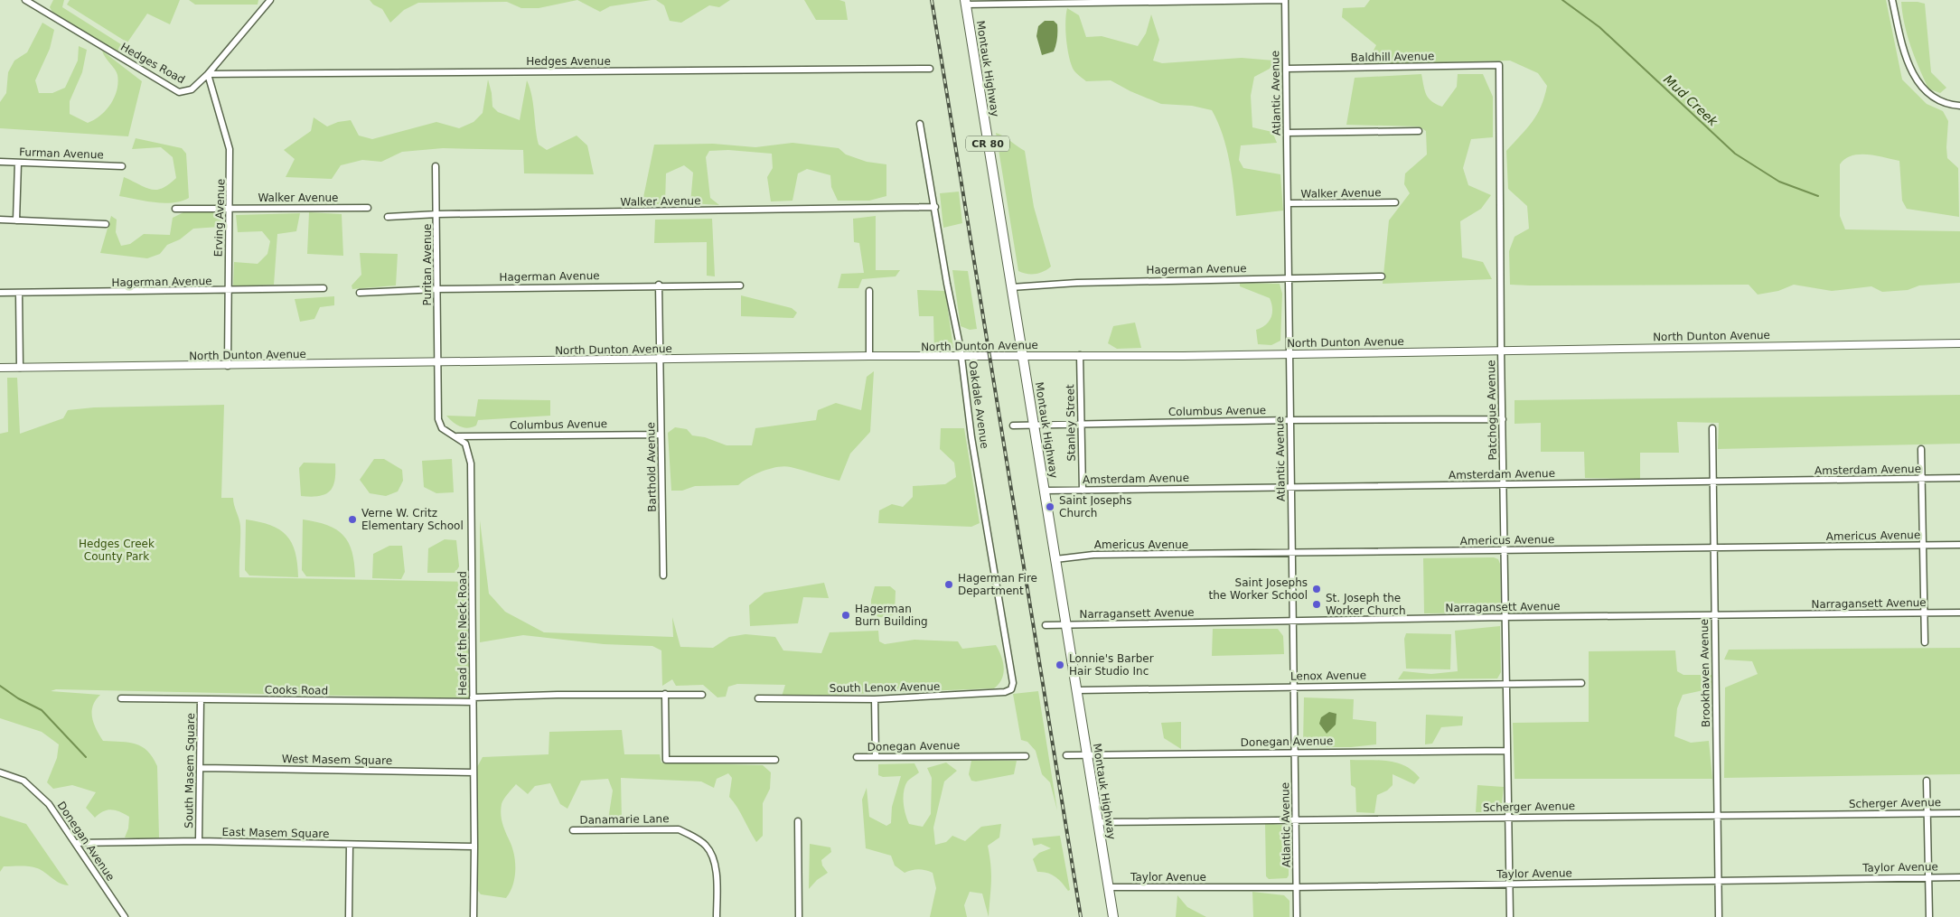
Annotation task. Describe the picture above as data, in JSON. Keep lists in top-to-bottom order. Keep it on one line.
{"streets":{"main road":["Montauk Highway","CR 80"],"street":["Baldhill Avenue","Hedges Avenue","Hedges Road","Atlantic Avenue","Furman Avenue","Walker Avenue","Erving Avenue","Puritan Avenue","Hagerman Avenue","North Dunton Avenue","Oakdale Avenue","Patchogue Avenue","Columbus Avenue","Stanley Street","Barthold Avenue","Amsterdam Avenue","Americus Avenue","Narragansett Avenue","Head of the Neck Road","Brookhaven Avenue","Lenox Avenue","South Lenox Avenue","Cooks Road","Donegan Avenue","West Masem Square","South Masem Square","Scherger Avenue","Danamarie Lane","East Masem Square","Taylor Avenue"]},"crossings":[["Baldhill Avenue","Atlantic Avenue"],["Baldhill Avenue","Patchogue Avenue"],["Hedges Avenue","Hedges Road"],["Hedges Avenue","Erving Avenue"],["Hedges Road","Erving Avenue"],["Montauk Highway","Hagerman Avenue"],["Montauk Highway","North Dunton Avenue"],["Montauk Highway","Columbus Avenue"],["Montauk Highway","Amsterdam Avenue"],["Montauk Highway","Americus Avenue"],["Montauk Highway","Narragansett Avenue"],["Montauk Highway","Lenox Avenue"],["Montauk Highway","Donegan Avenue"],["Montauk Highway","Scherger Avenue"],["Montauk Highway","Taylor Avenue"],["Atlantic Avenue","Walker Avenue"],["Atlantic Avenue","Hagerman Avenue"],["Atlantic Avenue","North Dunton Avenue"],["Atlantic Avenue","Columbus Avenue"],["Atlantic Avenue","Amsterdam Avenue"],["Atlantic Avenue","Americus Avenue"],["Atlantic Avenue","Narragansett Avenue"],["Atlantic Avenue","Lenox Avenue"],["Atlantic Avenue","Donegan Avenue"],["Atlantic Avenue","Scherger Avenue"],["Atlantic Avenue","Taylor Avenue"],["Walker Avenue","Erving Avenue"],["Walker Avenue","Puritan Avenue"],["Walker Avenue","Oakdale Avenue"],["Erving Avenue","Hagerman Avenue"],["Erving Avenue","North Dunton Avenue"],["Puritan Avenue","Hagerman Avenue"],["Puritan Avenue","North Dunton Avenue"],["Puritan Avenue","Head of the Neck Road"],["Hagerman Avenue","Barthold Avenue"],["North Dunton Avenue","Oakdale Avenue"],["North Dunton Avenue","Patchogue Avenue"],["North Dunton Avenue","Stanley Street"],["North Dunton Avenue","Barthold Avenue"],["North Dunton Avenue","Head of the Neck Road"],["Oakdale Avenue","South Lenox Avenue"],["Patchogue Avenue","Columbus Avenue"],["Patchogue Avenue","Amsterdam Avenue"],["Patchogue Avenue","Americus Avenue"],["Patchogue Avenue","Narragansett Avenue"],["Patchogue Avenue","Lenox Avenue"],["Patchogue Avenue","Donegan Avenue"],["Patchogue Avenue","Scherger Avenue"],["Patchogue Avenue","Taylor Avenue"],["Columbus Avenue","Stanley Street"],["Columbus Avenue","Barthold Avenue"],["Columbus Avenue","Head of the Neck Road"],["Stanley Street","Amsterdam Avenue"],["Amsterdam Avenue","Brookhaven Avenue"],["Americus Avenue","Brookhaven Avenue"],["Narragansett Avenue","Brookhaven Avenue"],["Head of the Neck Road","Cooks Road"],["Head of the Neck Road","West Masem Square"],["Head of the Neck Road","East Masem Square"],["Brookhaven Avenue","Scherger Avenue"],["Brookhaven Avenue","Taylor Avenue"],["Cooks Road","South Masem Square"],["Donegan Avenue","East Masem Square"],["West Masem Square","South Masem Square"],["South Masem Square","East Masem Square"]],"water":["Mud Creek"],"parks":["Hedges Creek County Park"],"places":["Saint Josephs Church","Verne W. Critz Elementary School","Hagerman Fire Department","Saint Josephs the Worker School","St. Joseph the Worker Church","Hagerman Burn Building","Lonnie's Barber Hair Studio Inc"]}
